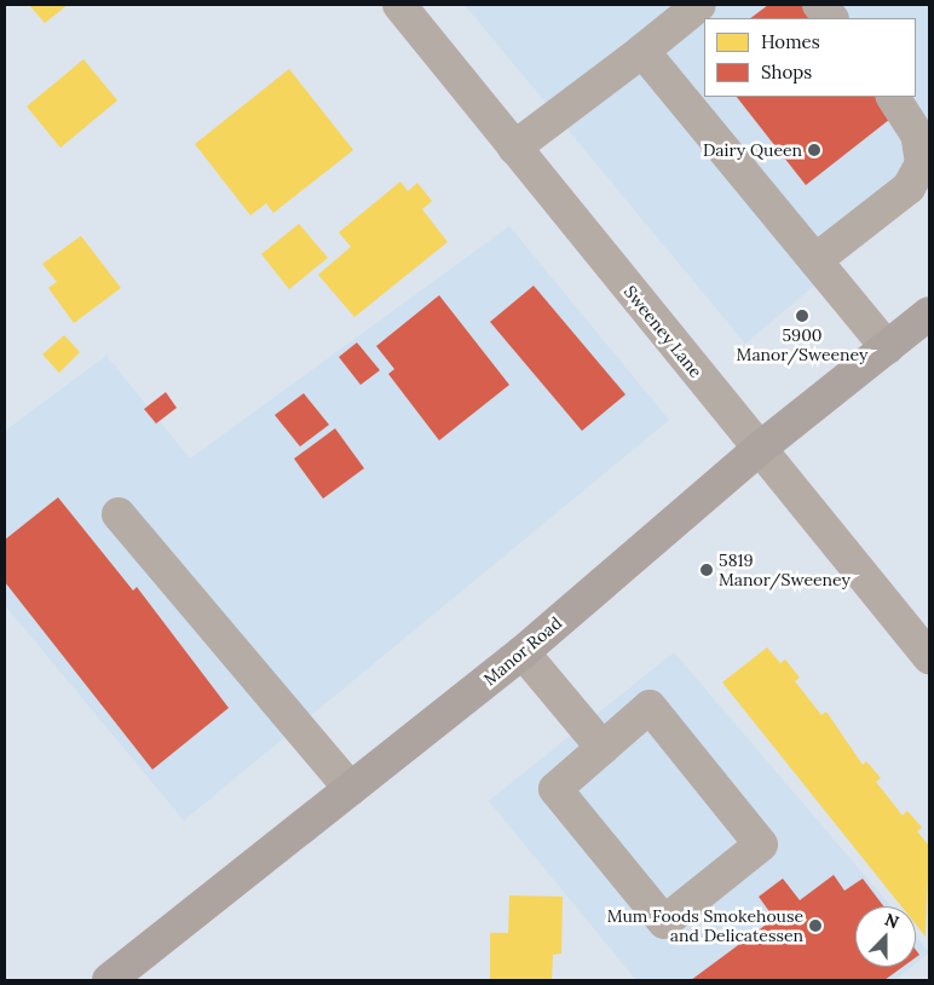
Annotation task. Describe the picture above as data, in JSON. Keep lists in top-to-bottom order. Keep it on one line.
{"streets":{"main road":["Manor Road"],"street":["Sweeney Lane"]},"crossings":[["Sweeney Lane","Manor Road"]],"places":["Dairy Queen","5900 Manor/Sweeney","5819 Manor/Sweeney","Mum Foods Smokehouse and Delicatessen"],"legend":["Homes","Shops"],"north":"top"}
